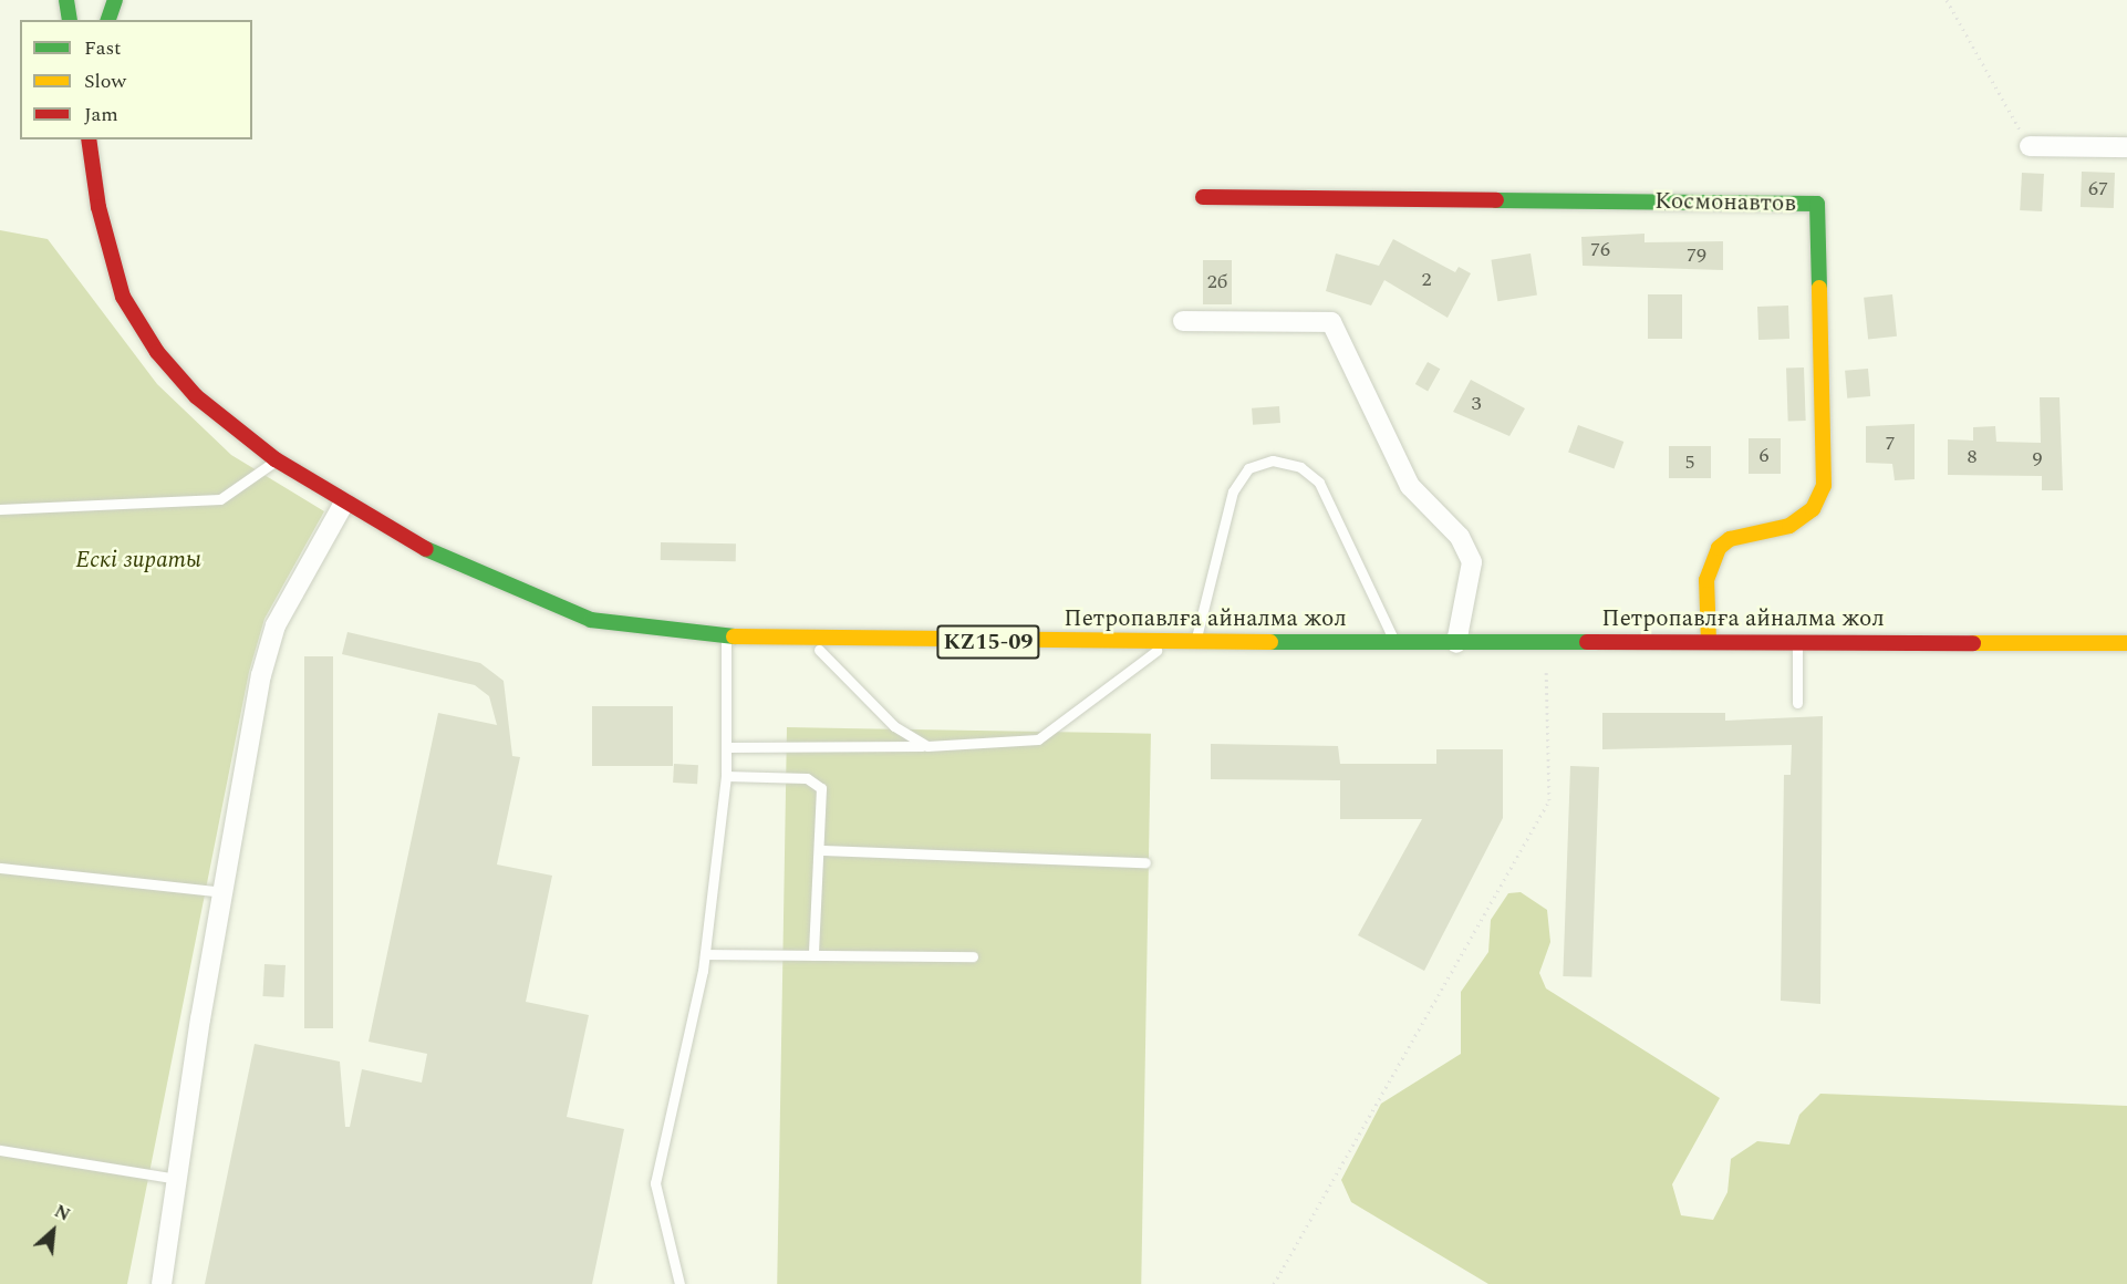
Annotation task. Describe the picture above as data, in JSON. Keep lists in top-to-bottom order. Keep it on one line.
{"streets":{"main road":["Космонавтов","Петропавлға айналма жол","KZ15-09"]},"crossings":[["Космонавтов","Петропавлға айналма жол"]],"parks":["Ескі зираты"],"house_numbers":["67","76","79","2","2б","3","7","6","8","9","5"],"legend":["Fast","Slow","Jam"],"north":"top right"}
